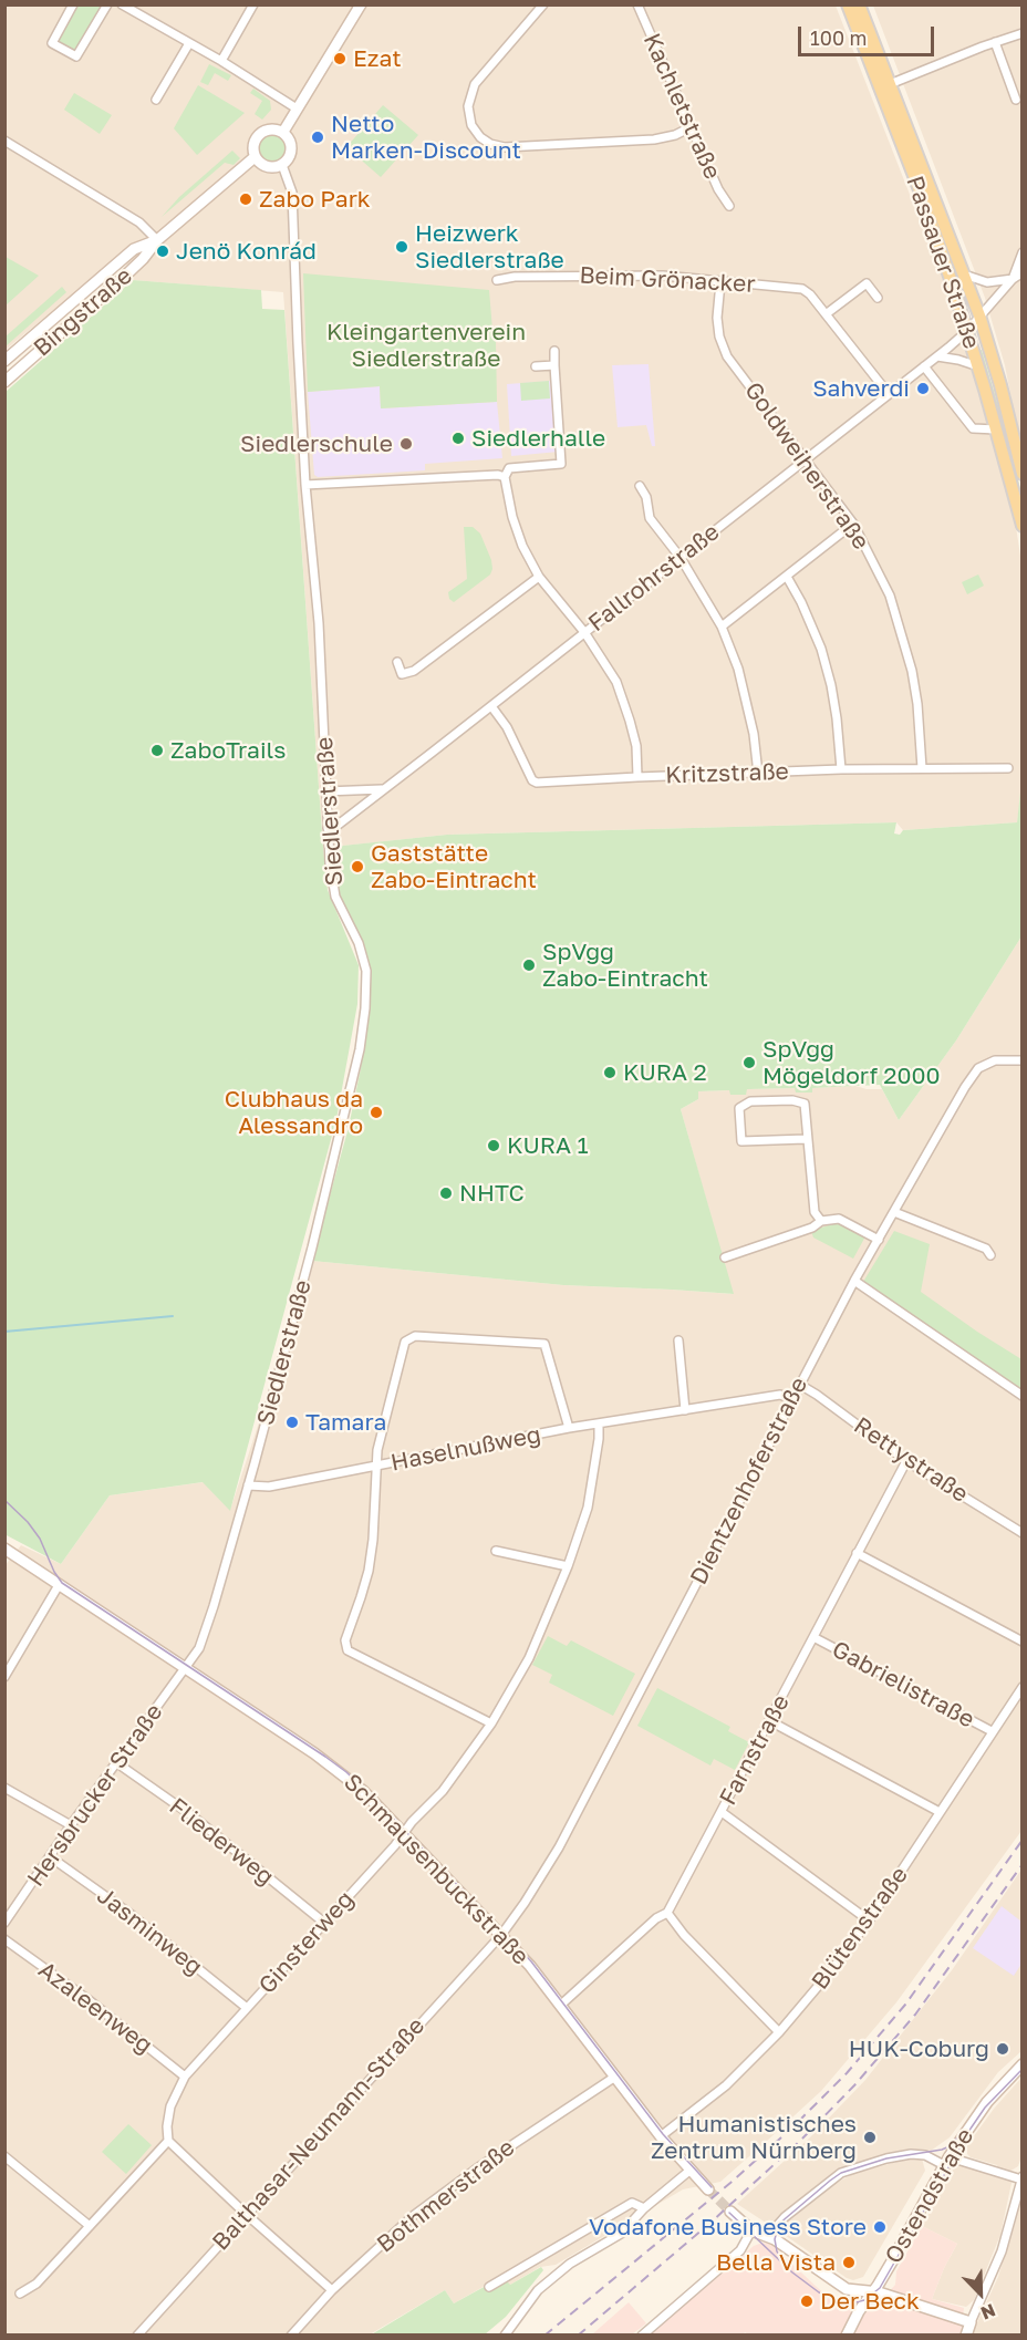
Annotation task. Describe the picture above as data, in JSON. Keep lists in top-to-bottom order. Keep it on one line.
{"streets":{"main road":["Passauer Straße"],"street":["Kachletstraße","Beim Grönacker","Bingstraße","Goldweiherstraße","Fallrohrstraße","Kritzstraße","Siedlerstraße","Haselnußweg","Rettystraße","Dientzenhoferstraße","Gabrielistraße","Farnstraße","Hersbrucker Straße","Fliederweg","Schmausenbuckstraße","Blütenstraße","Jasminweg","Ginsterweg","Azaleenweg","Balthasar-Neumann-Straße","Bothmerstraße","Ostendstraße"]},"crossings":[["Passauer Straße","Fallrohrstraße"],["Beim Grönacker","Goldweiherstraße"],["Beim Grönacker","Fallrohrstraße"],["Bingstraße","Siedlerstraße"],["Goldweiherstraße","Fallrohrstraße"],["Goldweiherstraße","Kritzstraße"],["Fallrohrstraße","Kritzstraße"],["Fallrohrstraße","Siedlerstraße"],["Siedlerstraße","Haselnußweg"],["Siedlerstraße","Hersbrucker Straße"],["Siedlerstraße","Schmausenbuckstraße"],["Haselnußweg","Dientzenhoferstraße"],["Haselnußweg","Ginsterweg"],["Rettystraße","Dientzenhoferstraße"],["Rettystraße","Farnstraße"],["Dientzenhoferstraße","Schmausenbuckstraße"],["Dientzenhoferstraße","Balthasar-Neumann-Straße"],["Gabrielistraße","Farnstraße"],["Gabrielistraße","Blütenstraße"],["Farnstraße","Schmausenbuckstraße"],["Hersbrucker Straße","Fliederweg"],["Hersbrucker Straße","Schmausenbuckstraße"],["Hersbrucker Straße","Jasminweg"],["Fliederweg","Ginsterweg"],["Schmausenbuckstraße","Blütenstraße"],["Schmausenbuckstraße","Ginsterweg"],["Schmausenbuckstraße","Balthasar-Neumann-Straße"],["Schmausenbuckstraße","Bothmerstraße"],["Jasminweg","Ginsterweg"],["Ginsterweg","Azaleenweg"]],"parks":["Kleingartenverein Siedlerstraße"],"places":["Ezat","Netto Marken-Discount","Zabo Park","Heizwerk Siedlerstraße","Jenö Konrád","Sahverdi","Siedlerhalle","Siedlerschule","ZaboTrails","Gaststätte Zabo-Eintracht","SpVgg Zabo-Eintracht","SpVgg Mögeldorf 2000","KURA 2","Clubhaus da Alessandro","KURA 1","NHTC","Tamara","HUK-Coburg","Humanistisches Zentrum Nürnberg","Vodafone Business Store","Bella Vista","Der Beck"],"scale_bar":"100 m","north":"bottom right"}
